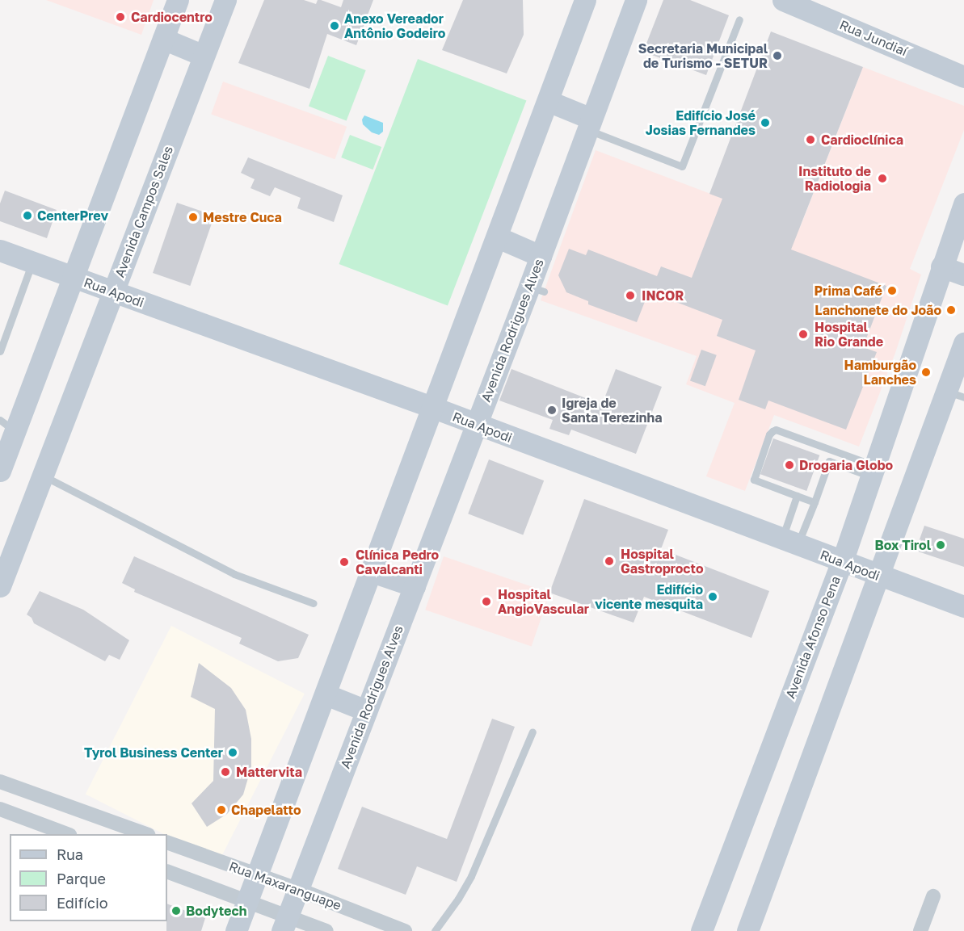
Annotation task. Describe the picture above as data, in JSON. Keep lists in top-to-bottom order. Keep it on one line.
{"streets":{"main road":["Rua Jundiaí","Avenida Campos Sales","Rua Apodi","Avenida Rodrigues Alves","Avenida Afonso Pena"],"street":["Rua Maxaranguape"]},"crossings":[["Avenida Campos Sales","Rua Apodi"],["Rua Apodi","Avenida Rodrigues Alves"],["Rua Apodi","Avenida Afonso Pena"],["Avenida Rodrigues Alves","Rua Maxaranguape"]],"places":["Cardiocentro","Anexo Vereador Antônio Godeiro","Secretaria Municipal de Turismo - SETUR","Edifício José Josias Fernandes","Cardioclínica","Instituto de Radiologia","CenterPrev","Mestre Cuca","Prima Café","INCOR","Lanchonete do João","Hospital Rio Grande","Hamburgão Lanches","Igreja de Santa Terezinha","Drogaria Globo","Box Tirol","Hospital Gastroprocto","Clínica Pedro Cavalcanti","Edifício vicente mesquita","Hospital AngioVascular","Tyrol Business Center","Mattervita","Chapelatto","Bodytech"],"legend":["Rua","Parque","Edifício"]}
